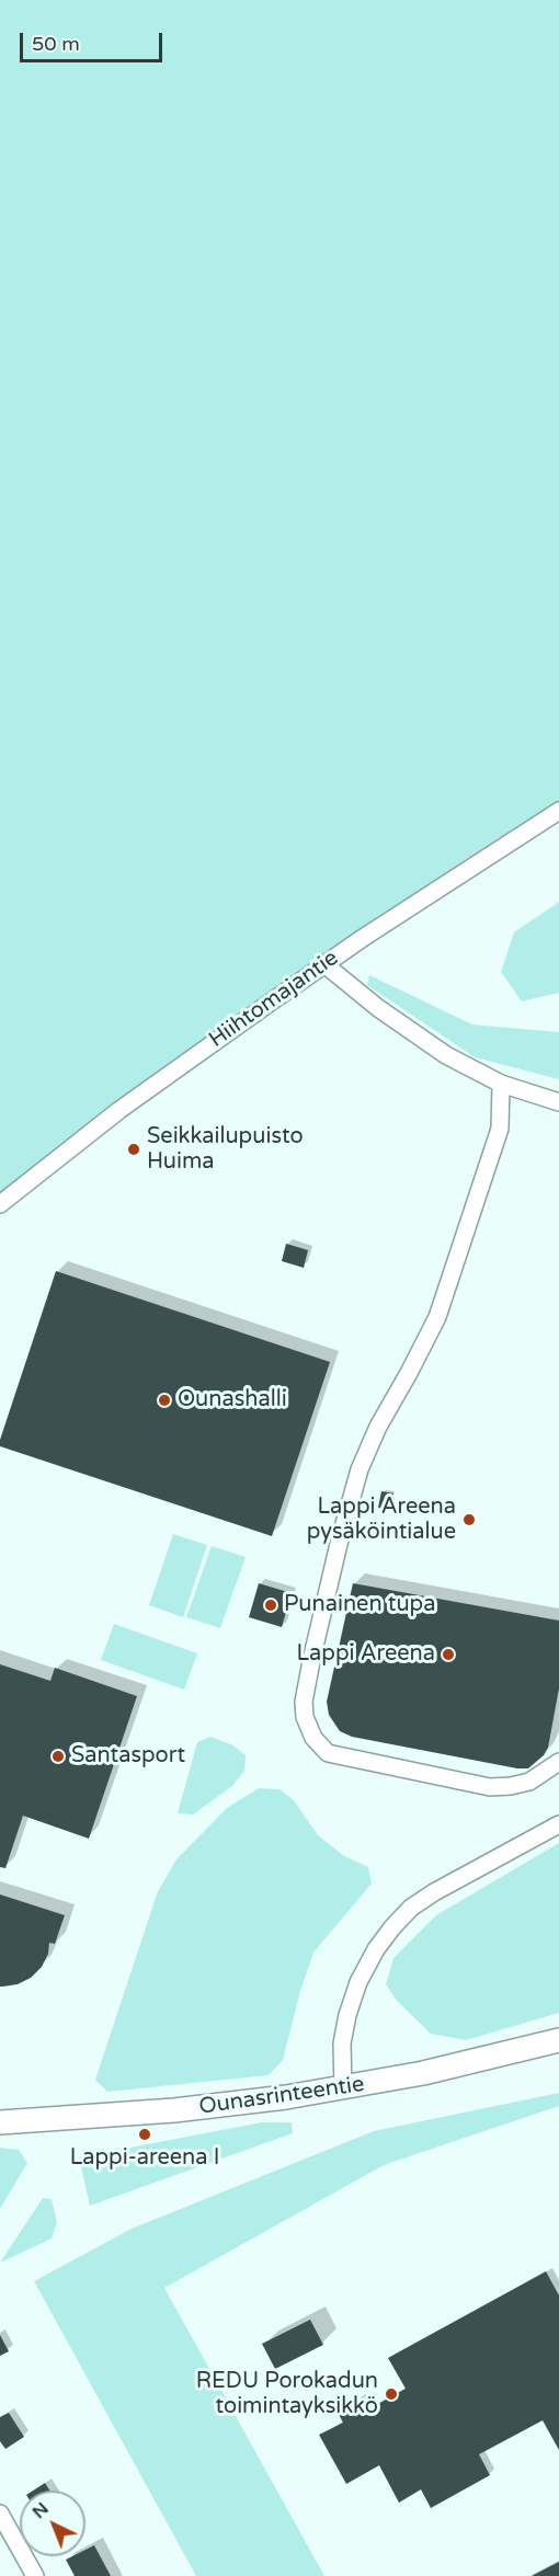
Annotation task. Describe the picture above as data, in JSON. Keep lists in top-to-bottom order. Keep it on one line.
{"streets":{"street":["Hiihtomajantie","Ounasrinteentie"]},"places":["Seikkailupuisto Huima","Ounashalli","Lappi Areena pysäköintialue","Punainen tupa","Lappi Areena","Santasport","Lappi-areena I","REDU Porokadun toimintayksikkö"],"scale_bar":"50 m","north":"top left"}
